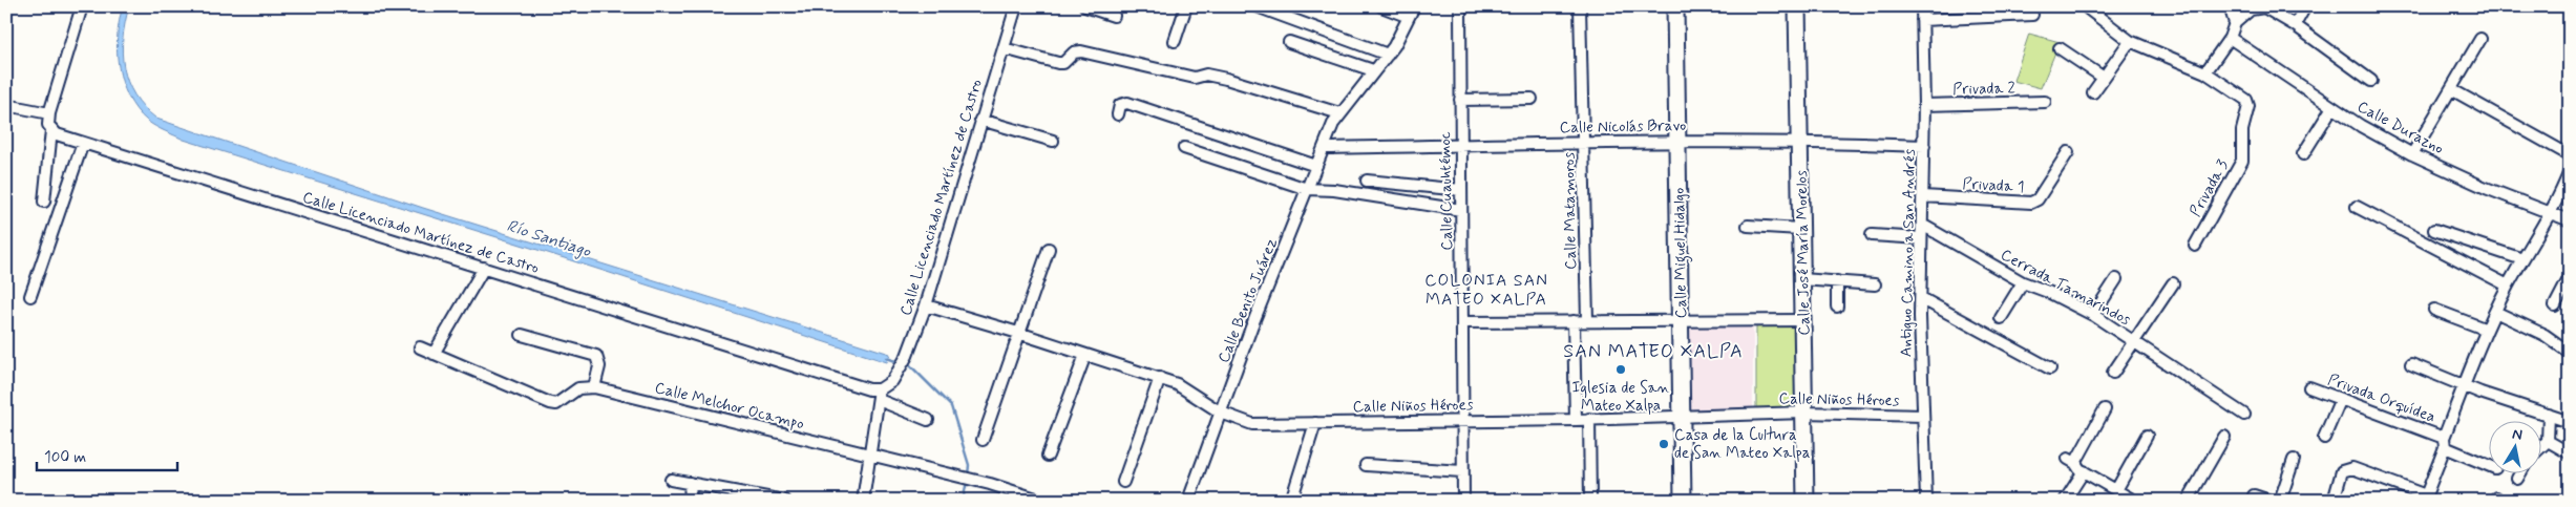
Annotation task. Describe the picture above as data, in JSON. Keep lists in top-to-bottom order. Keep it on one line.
{"streets":{"main road":["Calle Miguel Hidalgo","Calle José María Morelos"],"street":["Privada 2","Calle Nicolás Bravo","Calle Durazno","Privada 1","Privada 3","Calle Cuauhtémoc","Calle Licenciado Martínez de Castro","Calle Matamoros","Antiguo Camino a San Andrés","Cerrada Tamarindos","Calle Benito Juárez","Privada Orquídea","Calle Niños Héroes","Calle Melchor Ocampo"]},"crossings":[["Privada 2","Antiguo Camino a San Andrés"],["Calle Nicolás Bravo","Calle Cuauhtémoc"],["Calle Nicolás Bravo","Calle Matamoros"],["Calle Nicolás Bravo","Calle Miguel Hidalgo"],["Calle Nicolás Bravo","Calle José María Morelos"],["Calle Nicolás Bravo","Antiguo Camino a San Andrés"],["Calle Nicolás Bravo","Calle Benito Juárez"],["Privada 1","Antiguo Camino a San Andrés"],["Calle Cuauhtémoc","Calle Niños Héroes"],["Calle Licenciado Martínez de Castro","Calle Niños Héroes"],["Calle Miguel Hidalgo","Calle Niños Héroes"],["Calle José María Morelos","Calle Niños Héroes"],["Antiguo Camino a San Andrés","Cerrada Tamarindos"],["Antiguo Camino a San Andrés","Calle Niños Héroes"],["Calle Benito Juárez","Calle Niños Héroes"]],"districts":["COLONIA SAN MATEO XALPA","SAN MATEO XALPA"],"water":["Río Santiago"],"places":["Iglesia de San Mateo Xalpa","Casa de la Cultura de San Mateo Xalpa"],"scale_bar":"100 m","north":"top"}
